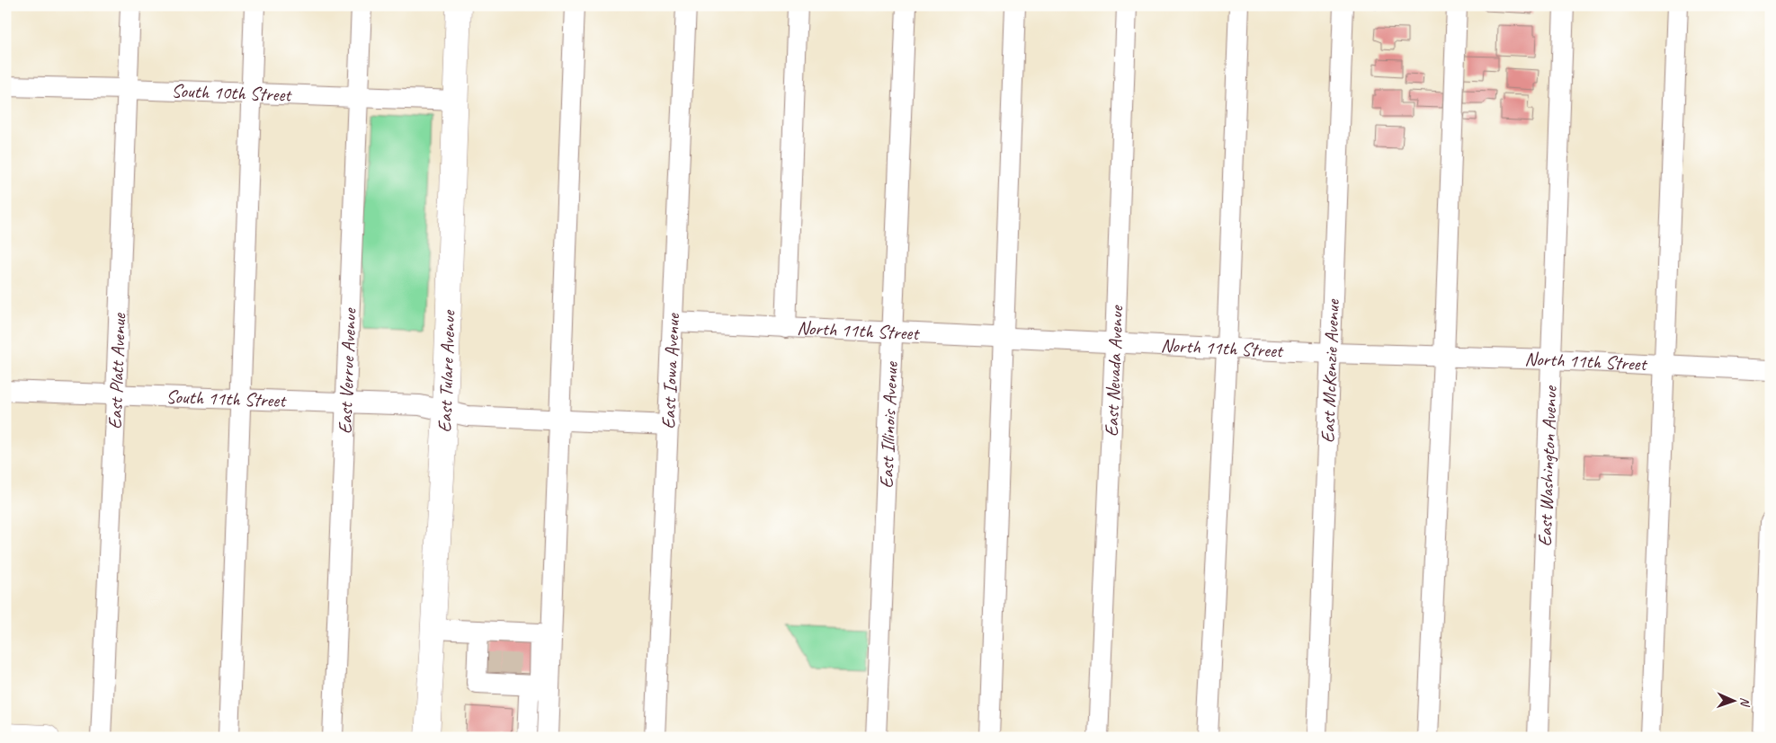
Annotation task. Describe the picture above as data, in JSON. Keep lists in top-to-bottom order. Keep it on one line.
{"streets":{"main road":["East Tulare Avenue"],"street":["South 10th Street","North 11th Street","East McKenzie Avenue","East Platt Avenue","East Verrue Avenue","East Iowa Avenue","East Nevada Avenue","South 11th Street","East Illinois Avenue","East Washington Avenue"]},"crossings":[["South 10th Street","East Platt Avenue"],["South 10th Street","East Verrue Avenue"],["South 10th Street","East Tulare Avenue"],["North 11th Street","East McKenzie Avenue"],["North 11th Street","East Iowa Avenue"],["North 11th Street","East Nevada Avenue"],["North 11th Street","East Illinois Avenue"],["North 11th Street","East Washington Avenue"],["East Platt Avenue","South 11th Street"],["East Verrue Avenue","South 11th Street"],["East Tulare Avenue","South 11th Street"]],"north":"right"}
